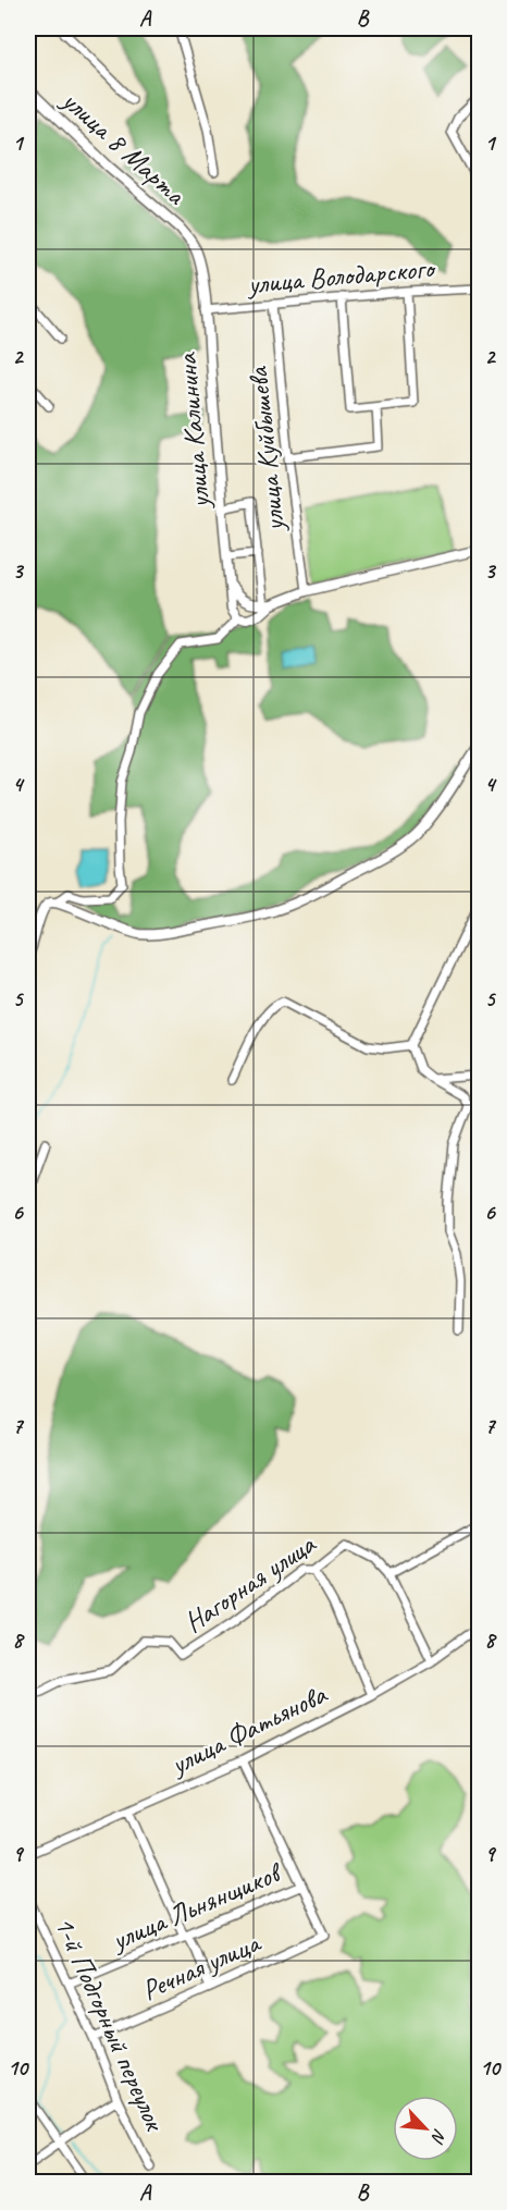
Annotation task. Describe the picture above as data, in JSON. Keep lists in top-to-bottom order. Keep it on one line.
{"streets":{"main road":["улица 8 Марта","улица Калинина"],"street":["улица Володарского","улица Куйбышева","Нагорная улица","улица Фатьянова","улица Льнянщиков","Речная улица","1-й Подгорный переулок"]},"crossings":[["улица 8 Марта","улица Калинина"],["улица Володарского","улица Калинина"],["улица Володарского","улица Куйбышева"],["улица Льнянщиков","Речная улица"],["улица Льнянщиков","1-й Подгорный переулок"],["Речная улица","1-й Подгорный переулок"]],"north":"bottom right","grid":{"columns":["A","B"],"rows":["1","2","3","4","5","6","7","8","9","10"]}}
